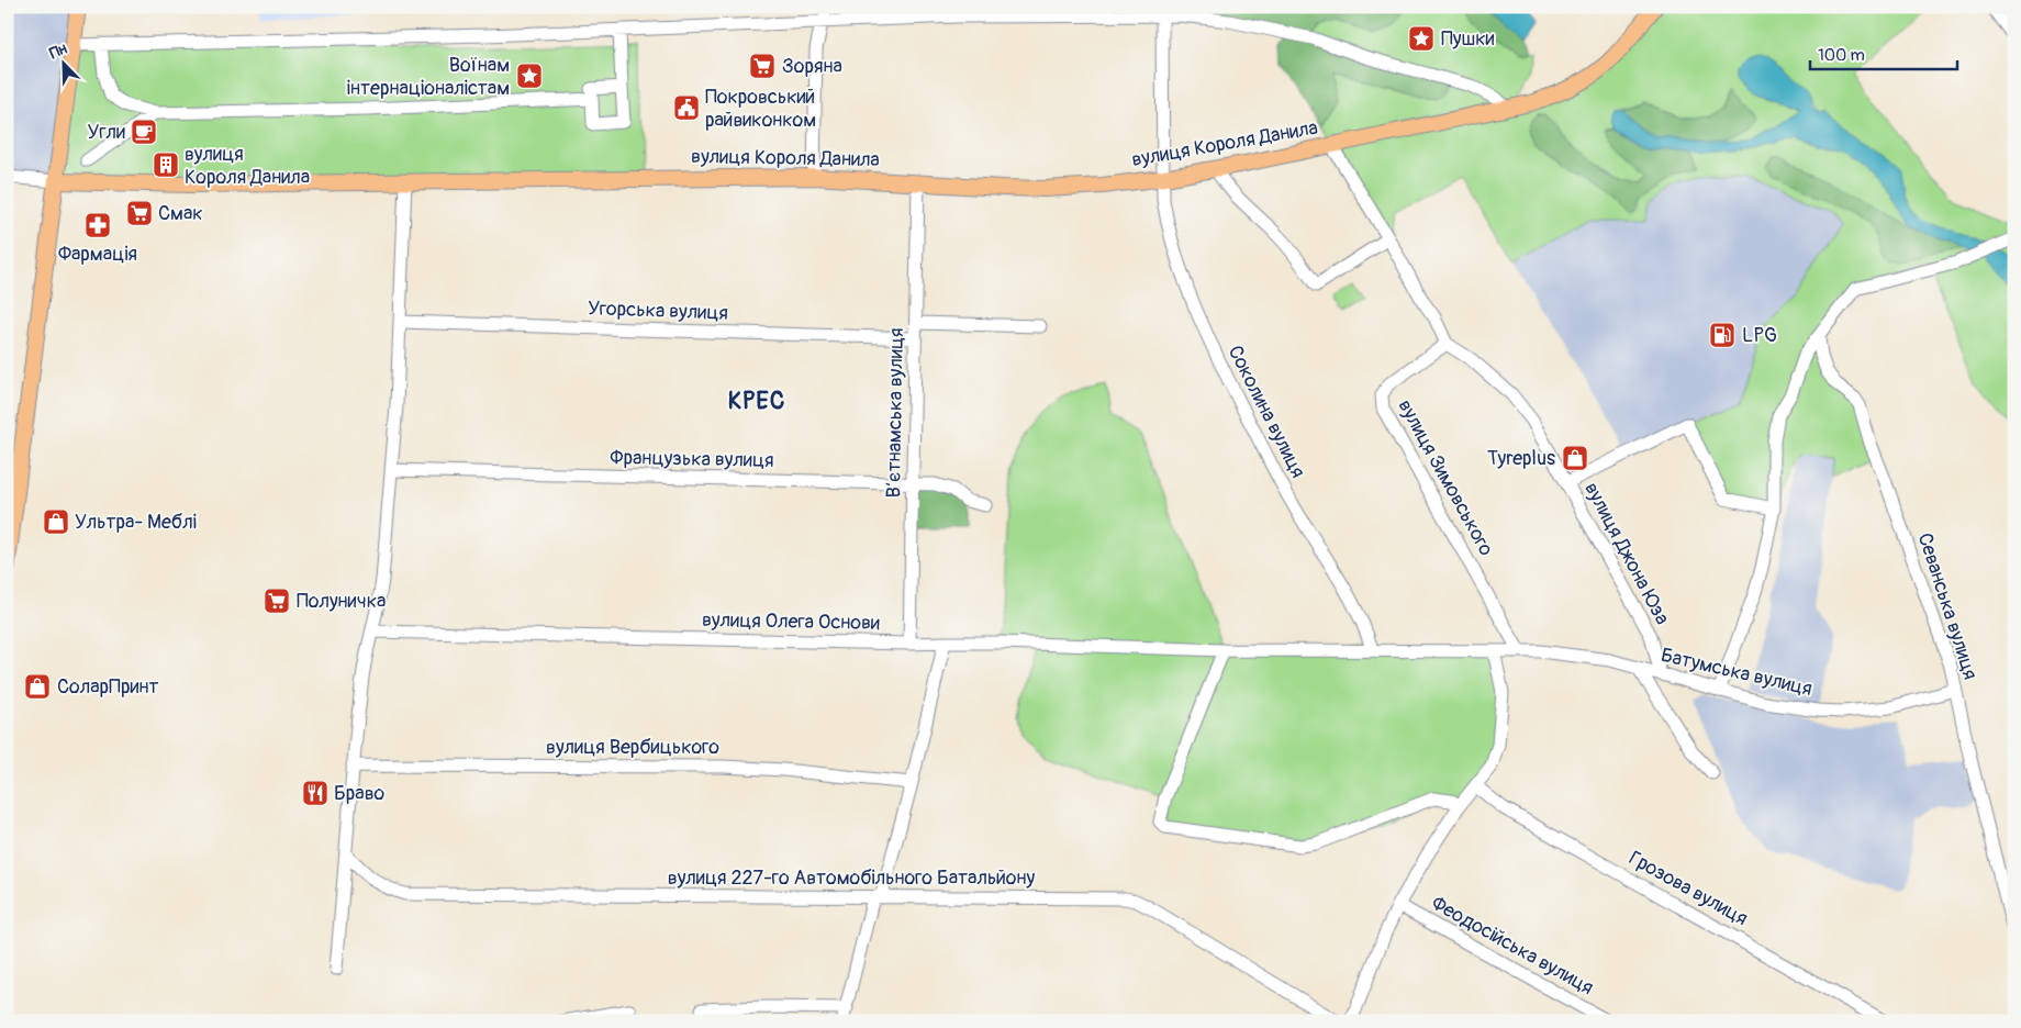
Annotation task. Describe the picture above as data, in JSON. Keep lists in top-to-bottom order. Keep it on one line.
{"streets":{"main road":["вулиця Короля Данила"],"street":["Угорська вулиця","Соколина вулиця","Вʼєтнамська вулиця","Французька вулиця","вулиця Зимовського","вулиця Джона Юза","Севанська вулиця","вулиця Олега Основи","Батумська вулиця","вулиця Вербицького","вулиця 227-го Автомобільного Батальйону","Грозова вулиця","Феодосійська вулиця"]},"crossings":[["вулиця Короля Данила","Соколина вулиця"],["вулиця Короля Данила","Вʼєтнамська вулиця"],["Угорська вулиця","Вʼєтнамська вулиця"],["Соколина вулиця","Батумська вулиця"],["Вʼєтнамська вулиця","Французька вулиця"],["Вʼєтнамська вулиця","вулиця Олега Основи"],["вулиця Зимовського","вулиця Джона Юза"],["вулиця Зимовського","Батумська вулиця"],["вулиця Джона Юза","Батумська вулиця"],["Севанська вулиця","Батумська вулиця"],["вулиця Олега Основи","Батумська вулиця"]],"districts":["КРЕС"],"places":{"place":["Пушки","Воїнам інтернаціоналістам"],"supermarket":["Зоряна","Смак","Полуничка"],"public building":["Покровський райвиконком"],"cafe":["Угли"],"building":["вулиця Короля Данила"],"pharmacy":["Фармація"],"fuel station":["LPG"],"shop":["Tyreplus","Ультра- Меблі","СоларПринт"],"restaurant":["Браво"]},"scale_bar":"100 m","north":"top left"}
